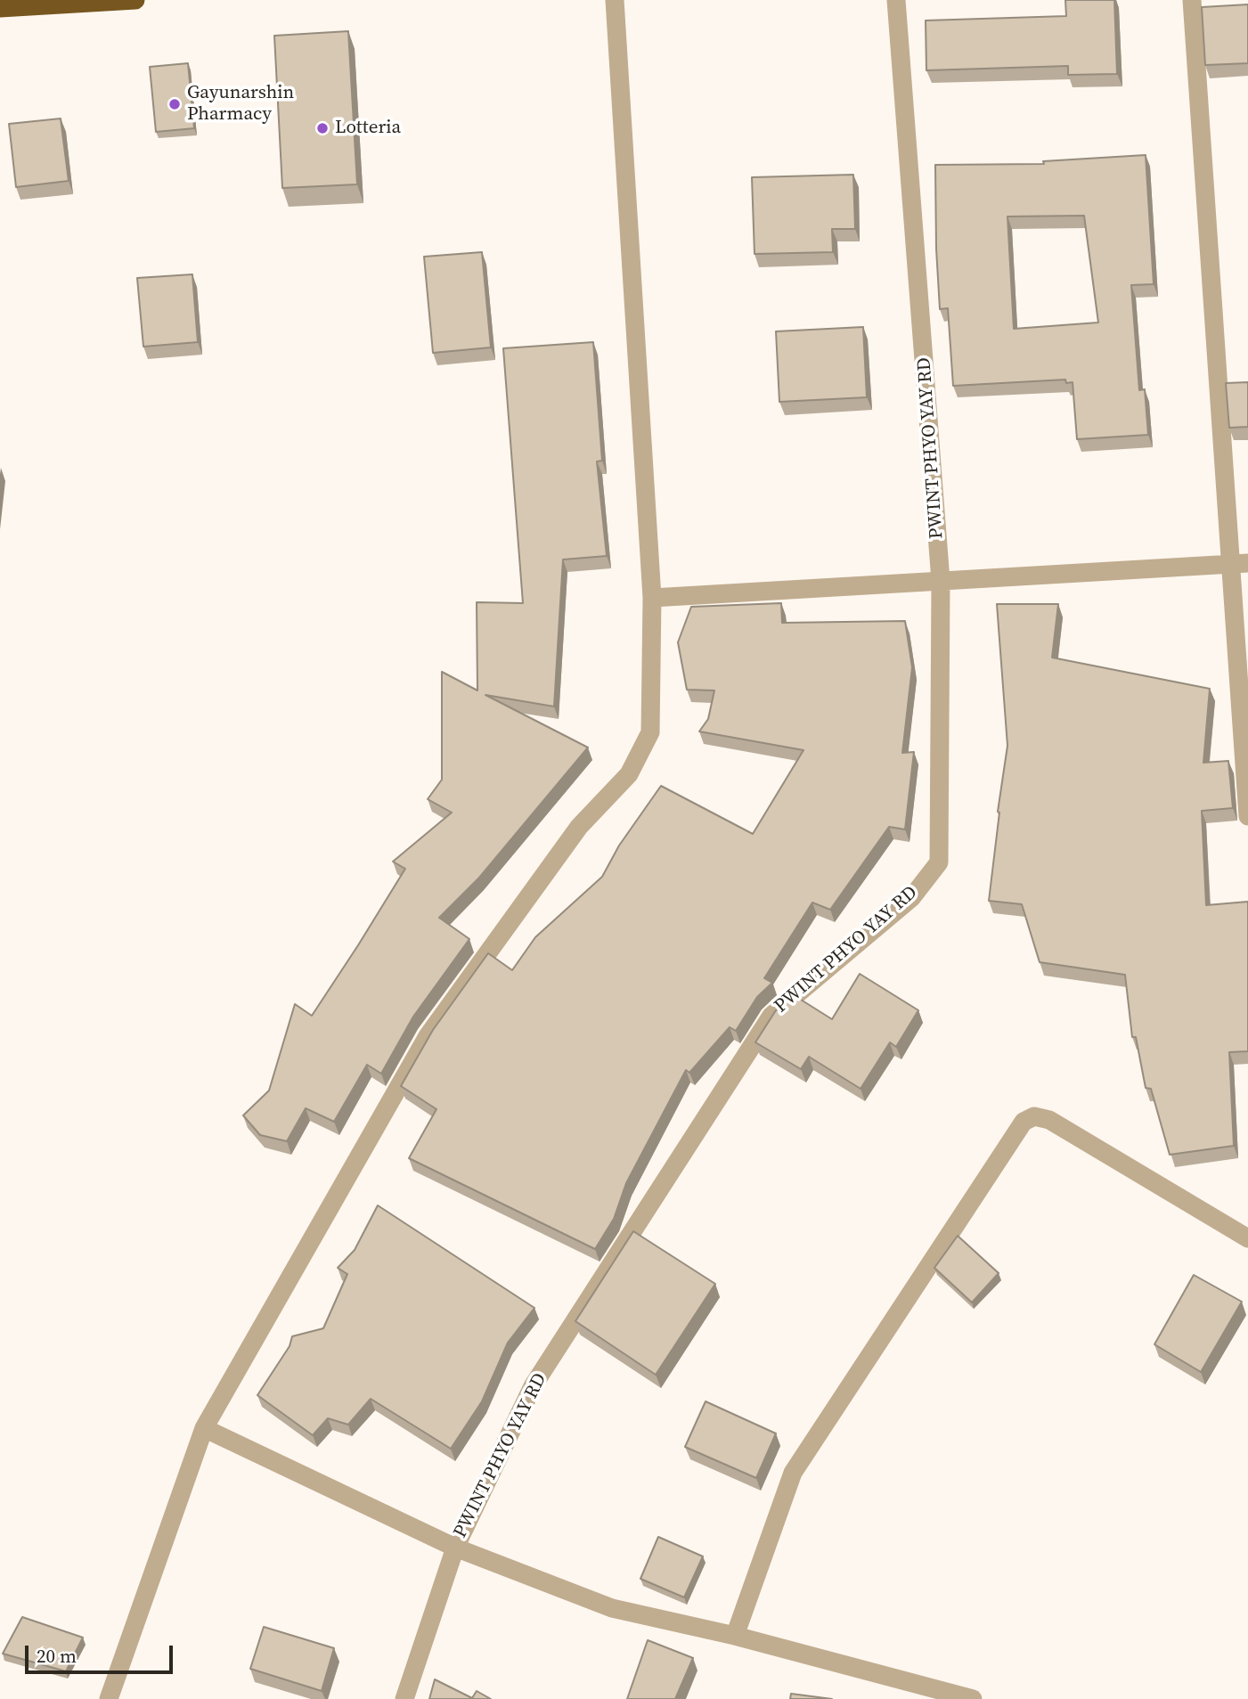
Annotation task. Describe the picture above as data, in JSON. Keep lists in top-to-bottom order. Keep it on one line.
{"streets":{"street":["PWINT PHYO YAY RD"]},"places":["Gayunarshin Pharmacy","Lotteria"],"scale_bar":"20 m"}
